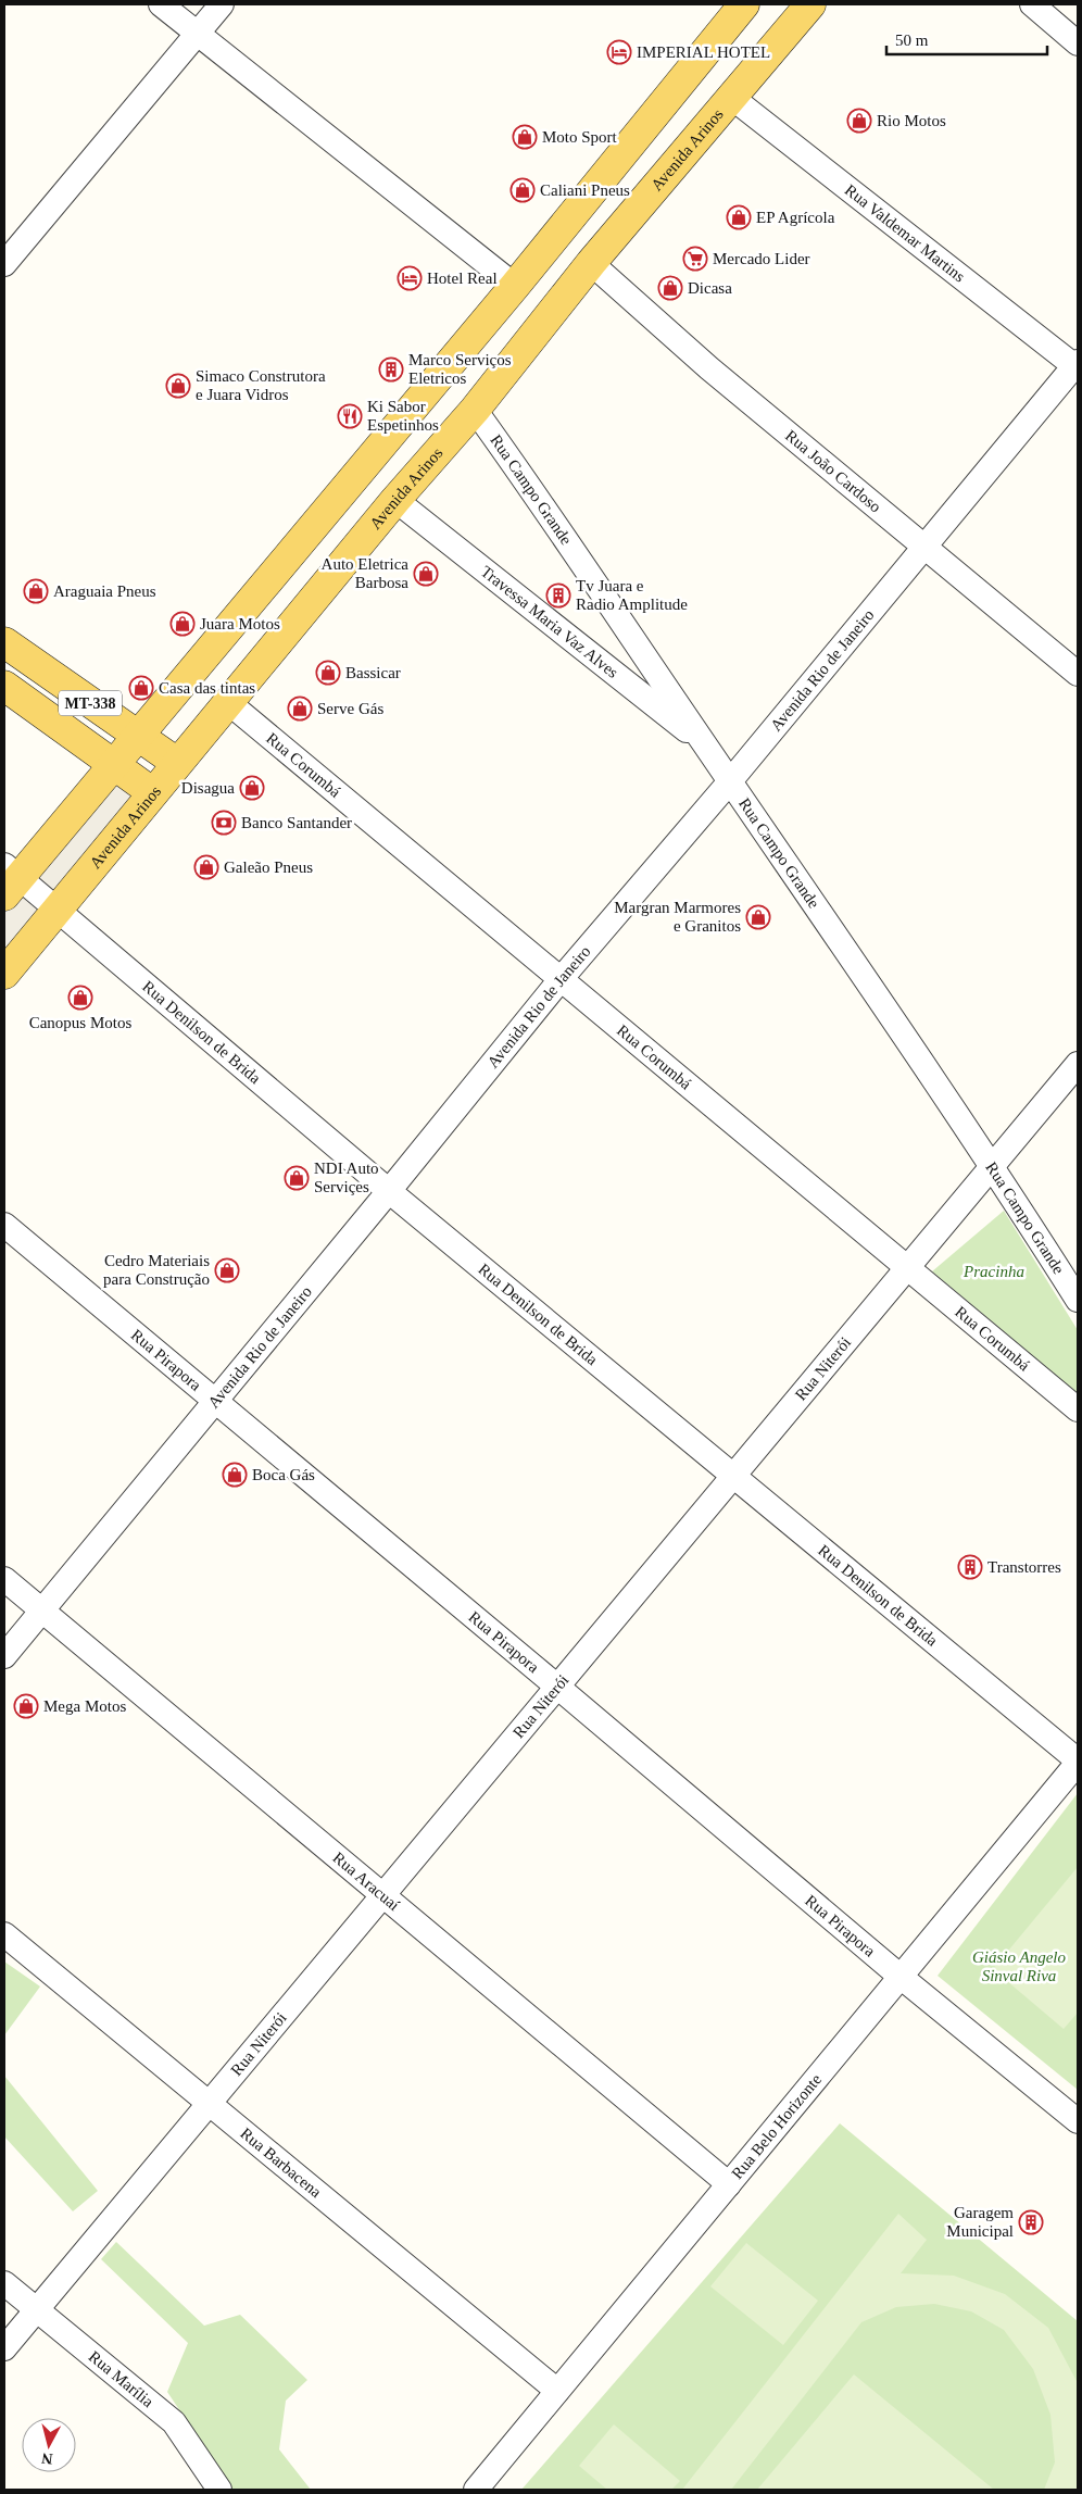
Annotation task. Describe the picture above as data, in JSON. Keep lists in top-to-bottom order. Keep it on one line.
{"streets":{"main road":["Avenida Arinos","MT-338"],"street":["Rua Valdemar Martins","Rua João Cardoso","Rua Campo Grande","Travessa Maria Vaz Alves","Avenida Rio de Janeiro","Rua Corumbá","Rua Denilson de Brida","Rua Pirapora","Rua Niterói","Rua Aracuaí","Rua Belo Horizonte","Rua Barbacena","Rua Marília"]},"crossings":[["Avenida Arinos","Rua Valdemar Martins"],["Avenida Arinos","Rua João Cardoso"],["Avenida Arinos","Rua Campo Grande"],["Avenida Arinos","Travessa Maria Vaz Alves"],["Avenida Arinos","MT-338"],["Avenida Arinos","Rua Corumbá"],["Avenida Arinos","Rua Denilson de Brida"],["Rua Valdemar Martins","Avenida Rio de Janeiro"],["Rua João Cardoso","Avenida Rio de Janeiro"],["Rua Campo Grande","Travessa Maria Vaz Alves"],["Rua Campo Grande","Avenida Rio de Janeiro"],["Rua Campo Grande","Rua Niterói"],["Avenida Rio de Janeiro","Rua Corumbá"],["Avenida Rio de Janeiro","Rua Denilson de Brida"],["Avenida Rio de Janeiro","Rua Pirapora"],["Avenida Rio de Janeiro","Rua Aracuaí"],["Rua Corumbá","Rua Niterói"],["Rua Denilson de Brida","Rua Niterói"],["Rua Denilson de Brida","Rua Belo Horizonte"],["Rua Pirapora","Rua Niterói"],["Rua Pirapora","Rua Belo Horizonte"],["Rua Niterói","Rua Aracuaí"],["Rua Niterói","Rua Barbacena"],["Rua Niterói","Rua Marília"],["Rua Aracuaí","Rua Belo Horizonte"],["Rua Belo Horizonte","Rua Barbacena"]],"parks":["Pracinha","Giásio Angelo Sinval Riva"],"places":{"hotel":["IMPERIAL HOTEL","Hotel Real"],"shop":["Rio Motos","Moto Sport","Caliani Pneus","EP Agrícola","Dicasa","Simaco Construtora e Juara Vidros","Auto Eletrica Barbosa","Araguaia Pneus","Juara Motos","Bassicar","Casa das tintas","Serve Gás","Disagua","Galeão Pneus","Margran Marmores e Granitos","Canopus Motos","NDI Auto Serviçes","Cedro Materiais para Construção","Boca Gás","Mega Motos"],"supermarket":["Mercado Lider"],"building":["Marco Serviços Eletricos","Tv Juara e Radio Amplitude","Transtorres","Garagem Municipal"],"restaurant":["Ki Sabor Espetinhos"],"bank":["Banco Santander"]},"scale_bar":"50 m","north":"bottom"}
